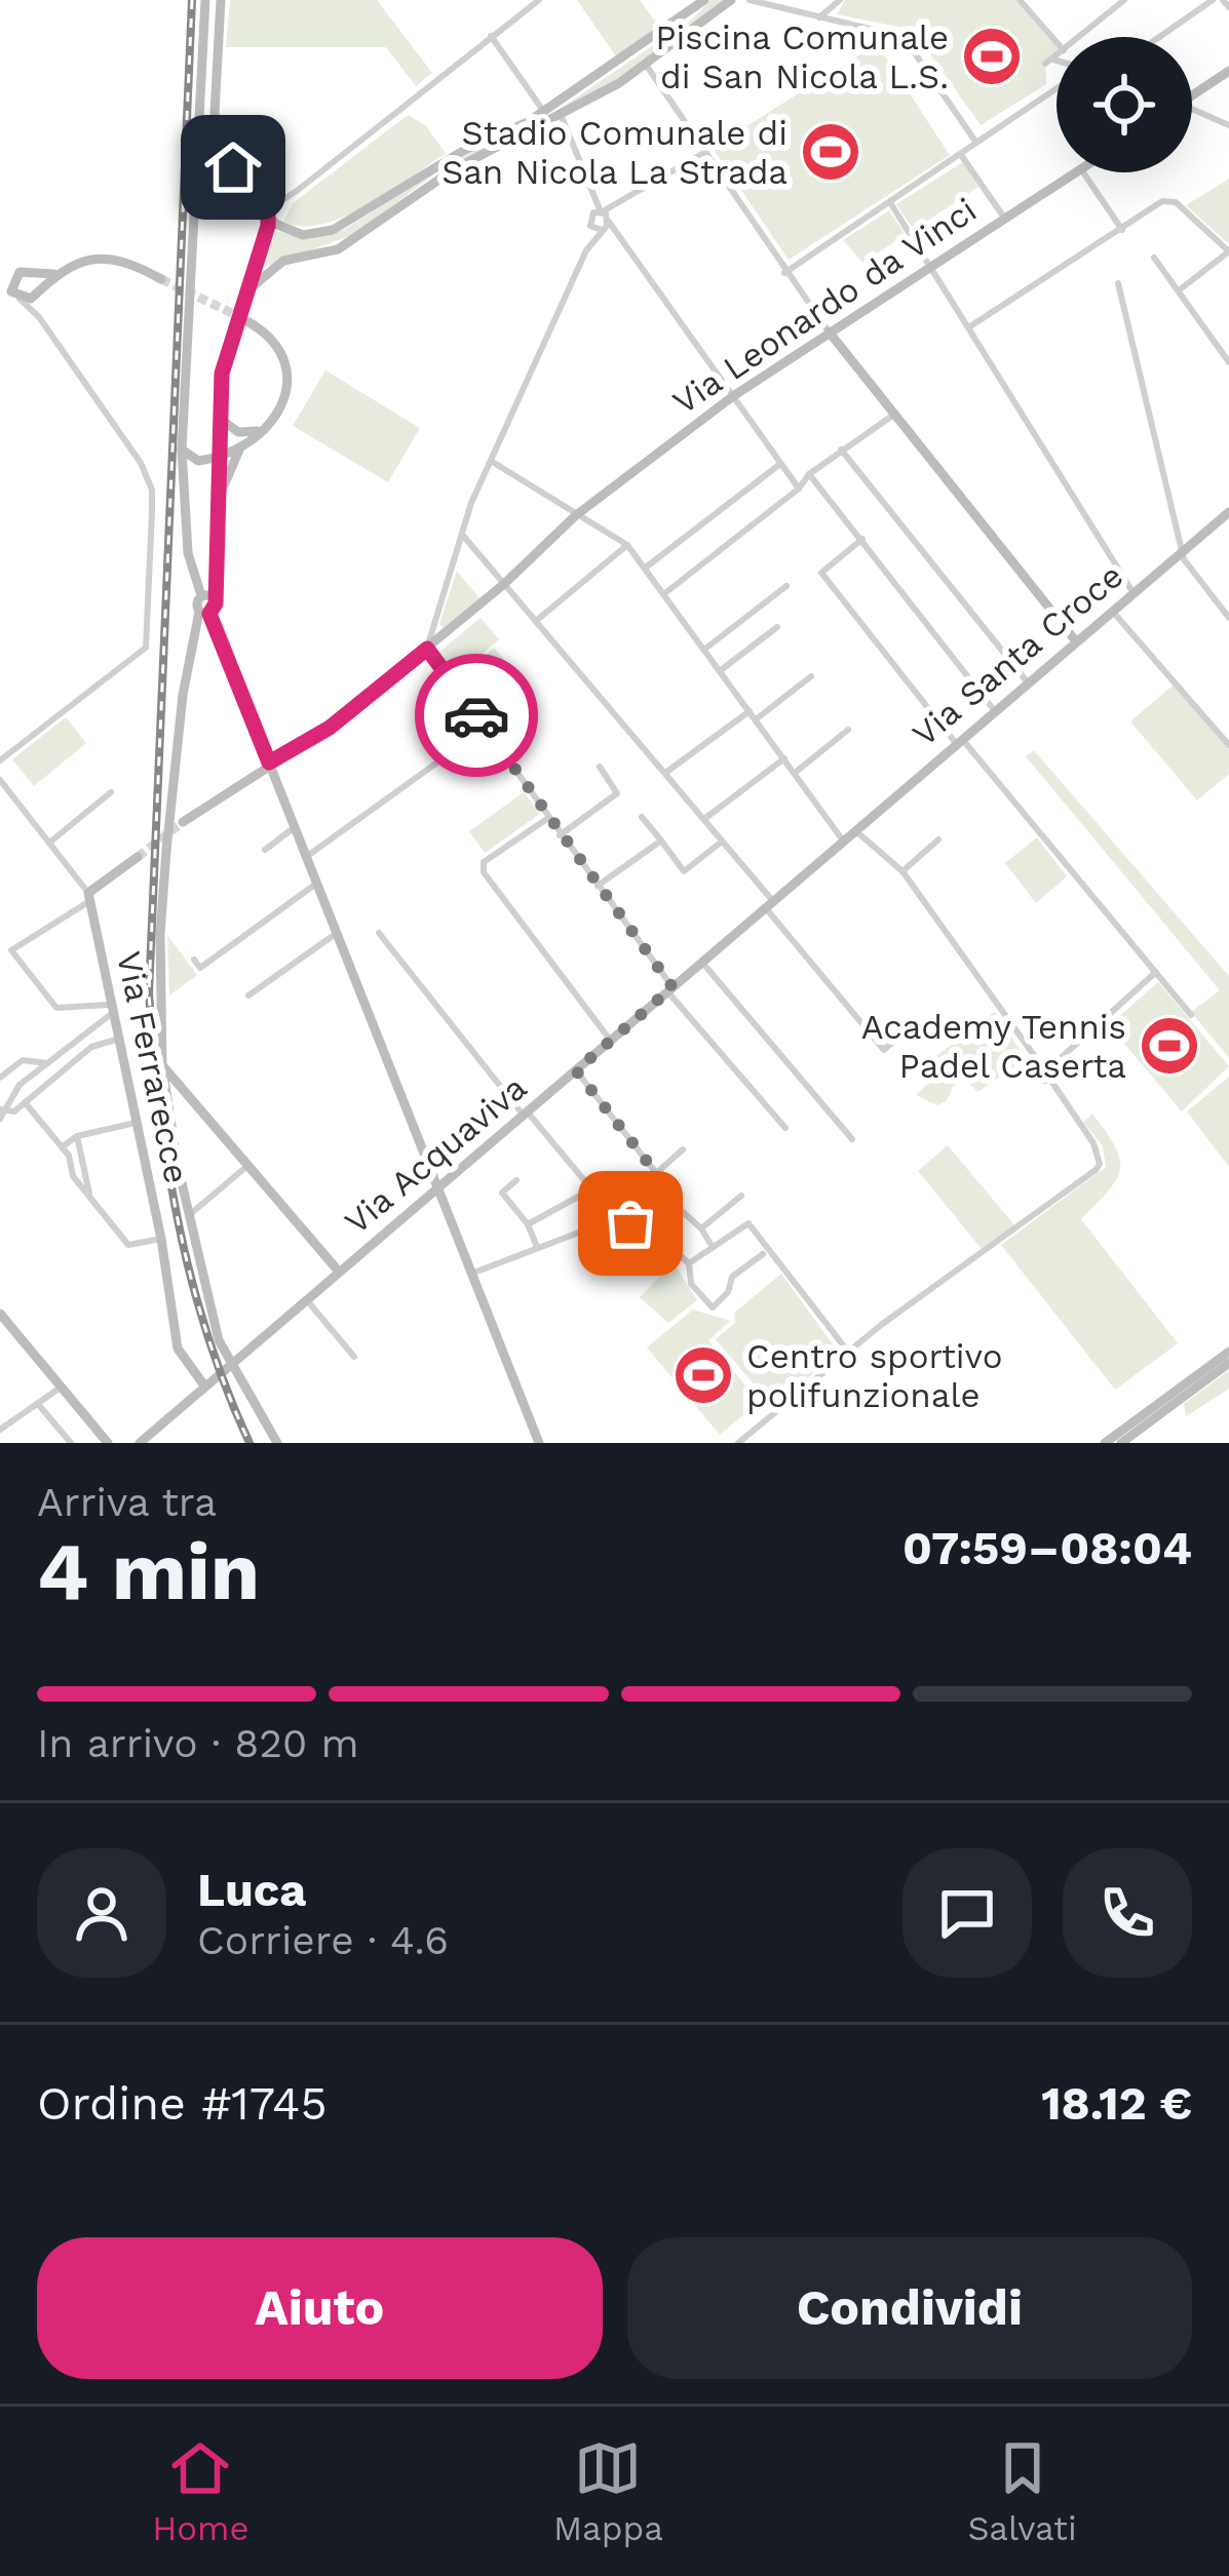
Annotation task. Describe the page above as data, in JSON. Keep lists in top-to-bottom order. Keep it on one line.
{"streets":{"street":["Via Leonardo da Vinci","Via Santa Croce","Via Ferrarecce","Via Acquaviva"]},"crossings":[["Via Santa Croce","Via Acquaviva"],["Via Ferrarecce","Via Acquaviva"]],"places":{"sports":["Piscina Comunale di San Nicola L.S.","Stadio Comunale di San Nicola La Strada","Academy Tennis Padel Caserta","Centro sportivo polifunzionale"]},"page":{"heading":["4 min","Arriva tra","07:59–08:04"],"panel":["Luca","Corriere · 4.6","Ordine #1745","18.12 €"],"bar":"In arrivo · 820 m","buttons":["Aiuto","Condividi"],"tabs":["Home","Mappa","Salvati"]}}
